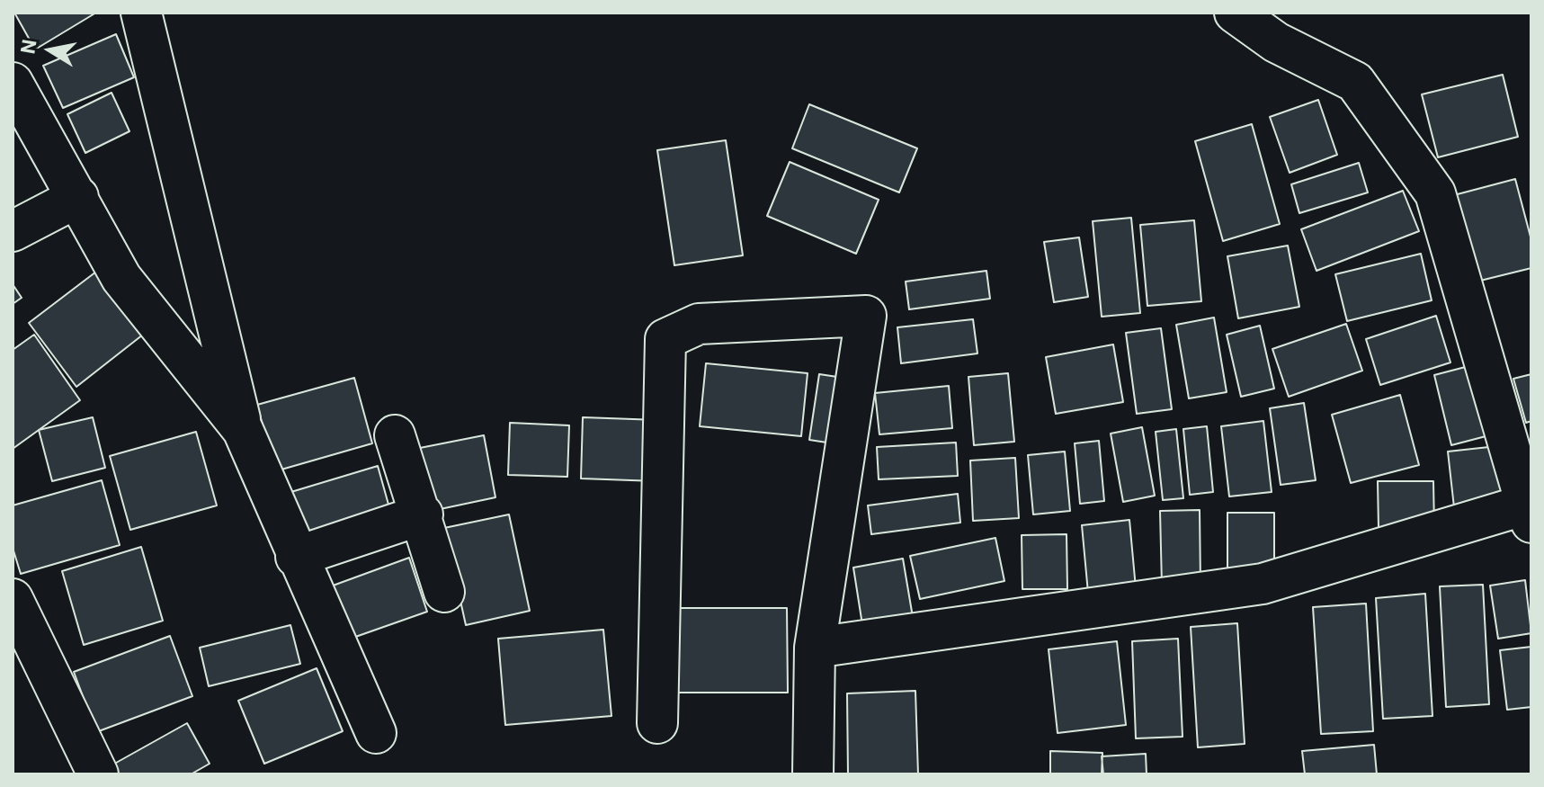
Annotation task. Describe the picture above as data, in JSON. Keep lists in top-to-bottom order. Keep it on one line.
{"north":"left"}
